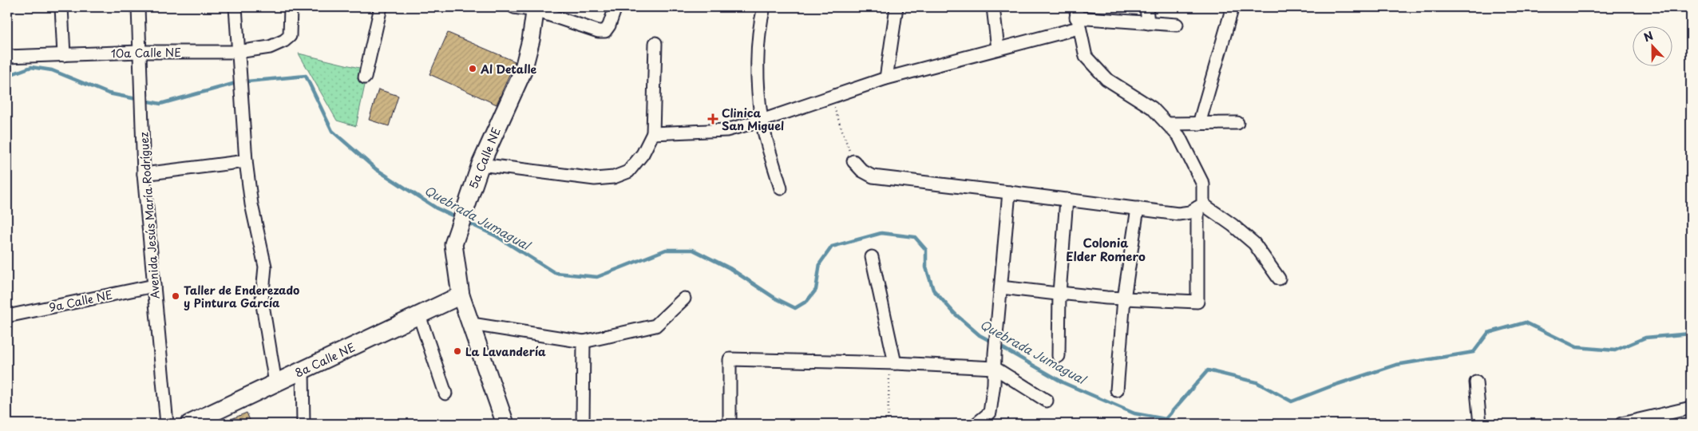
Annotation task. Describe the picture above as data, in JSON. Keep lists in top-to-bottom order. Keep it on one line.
{"streets":{"street":["10a Calle NE","5a Calle NE","Avenida Jesús María Rodríguez","9a Calle NE","8a Calle NE"]},"crossings":[["10a Calle NE","Avenida Jesús María Rodríguez"],["5a Calle NE","8a Calle NE"],["Avenida Jesús María Rodríguez","9a Calle NE"]],"districts":["Colonia Elder Romero"],"water":["Quebrada Jumagual"],"places":{"other":["Al Detalle","Taller de Enderezado y Pintura García","La Lavandería"],"health":["Clinica San Miguel"]},"north":"top"}
